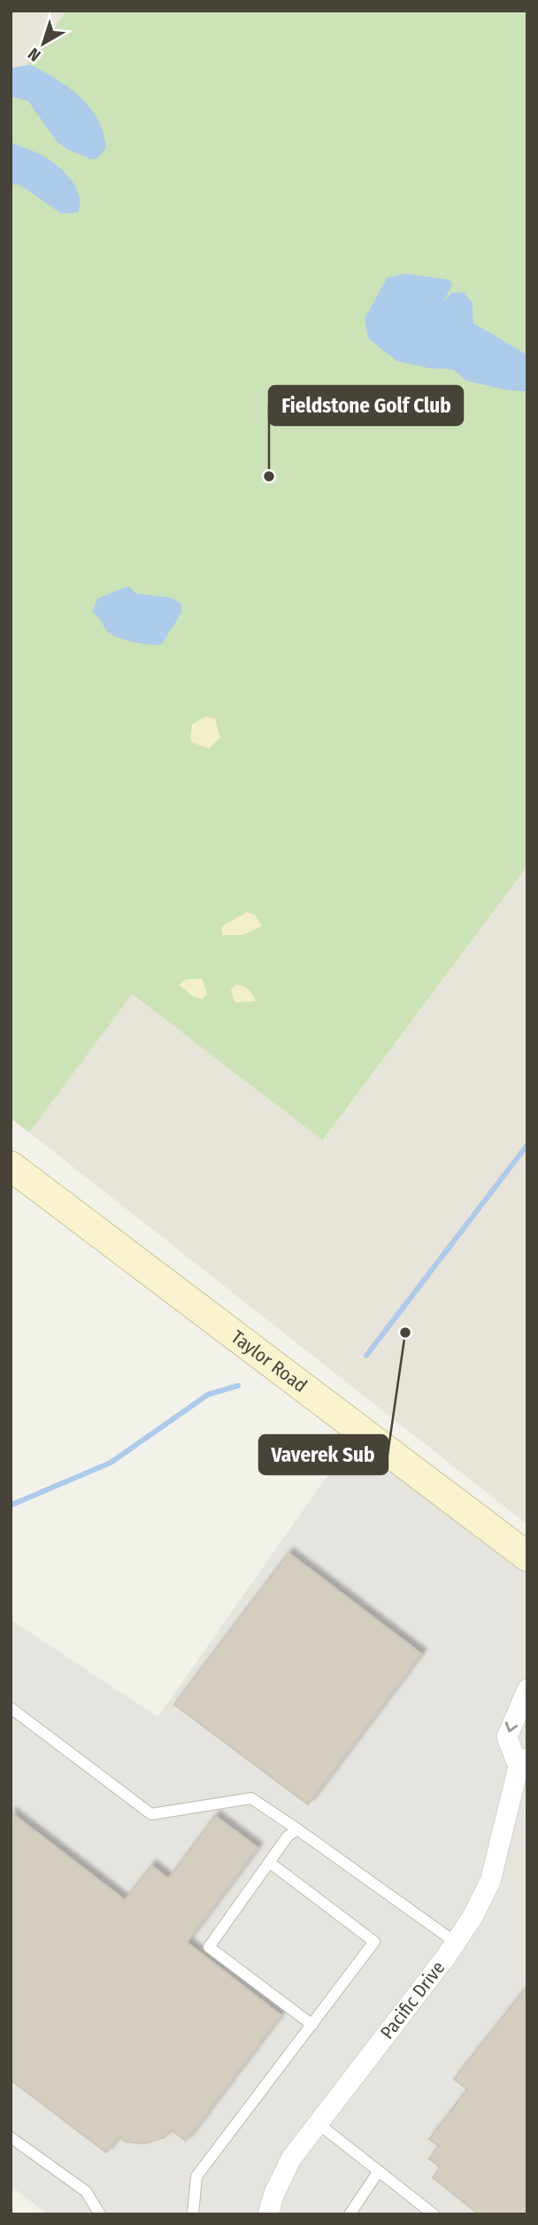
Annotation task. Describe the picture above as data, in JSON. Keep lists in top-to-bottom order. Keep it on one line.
{"streets":{"street":["Taylor Road","Pacific Drive"]},"places":["Fieldstone Golf Club","Vaverek Sub"],"north":"bottom left"}
